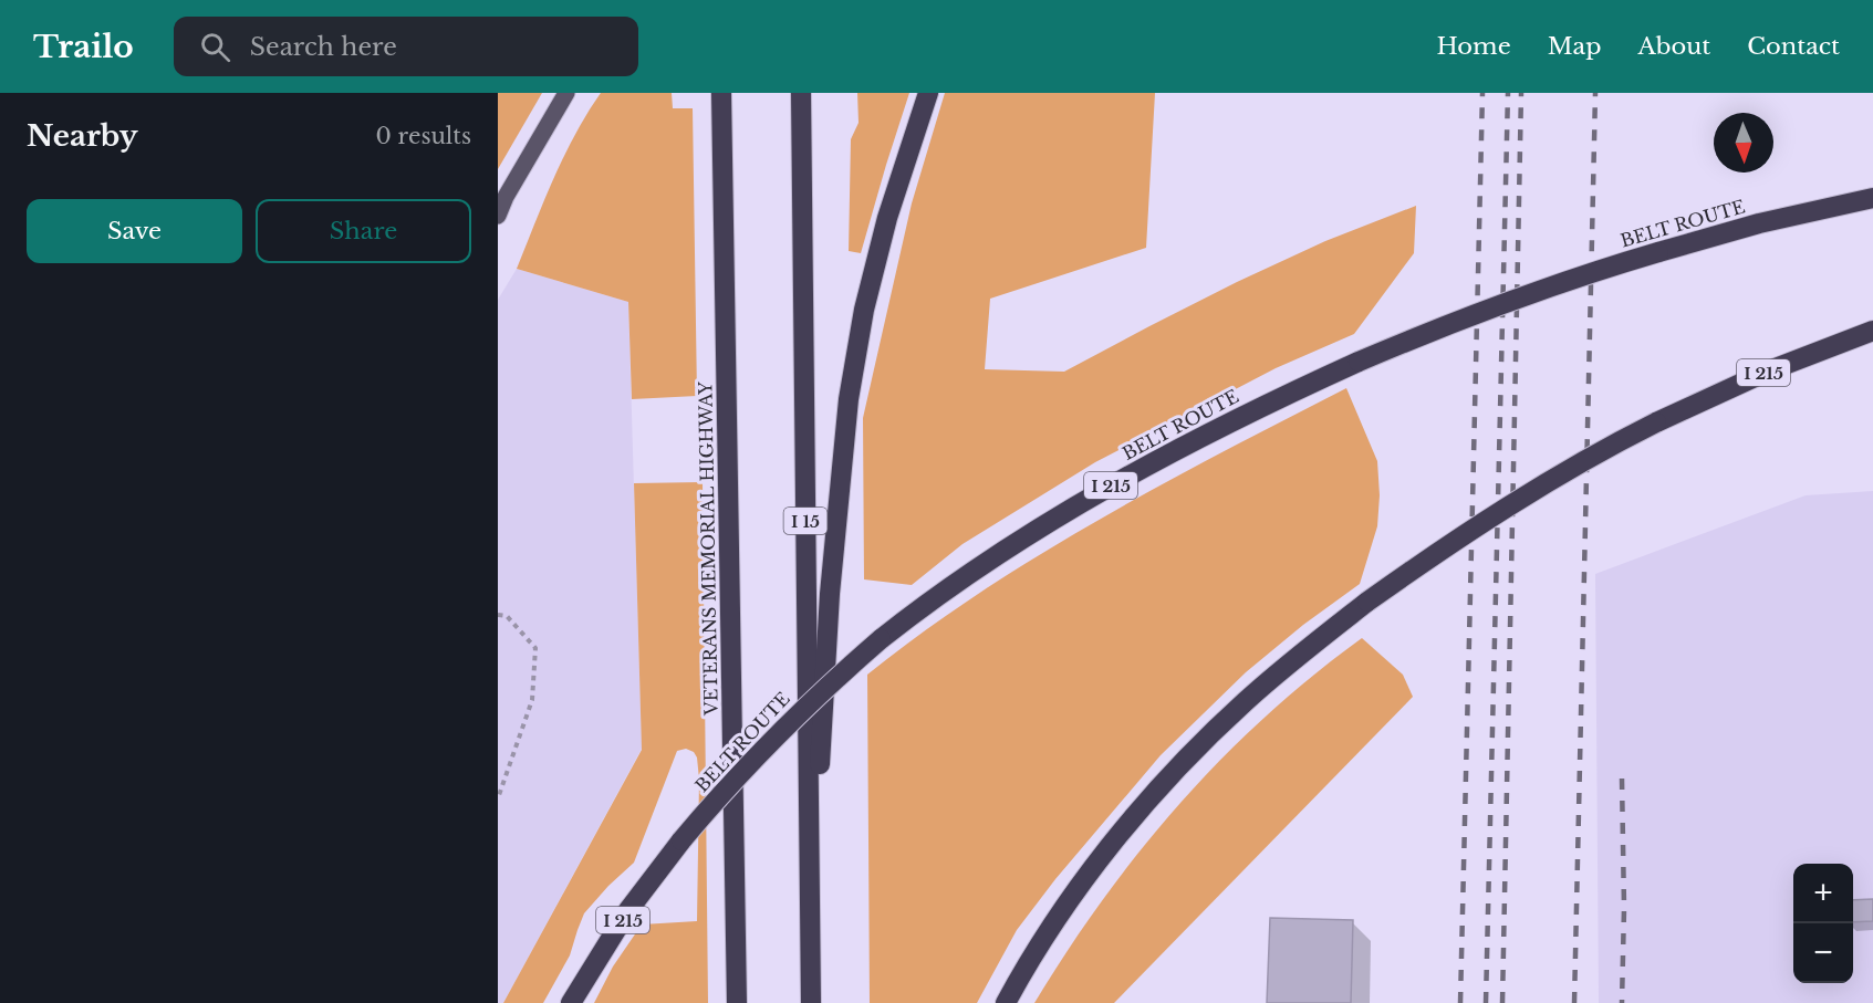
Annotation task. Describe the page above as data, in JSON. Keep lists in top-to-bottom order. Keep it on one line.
{"streets":{"highway":["BELT ROUTE","I 215","I 15","VETERANS MEMORIAL HIGHWAY"]},"north":"bottom","page":{"header":"Trailo","search":"Search here","nav":["Home","Map","About","Contact"],"heading":["Nearby","0 results"],"buttons":["Save","Share"],"map_buttons":["+","−"]}}
